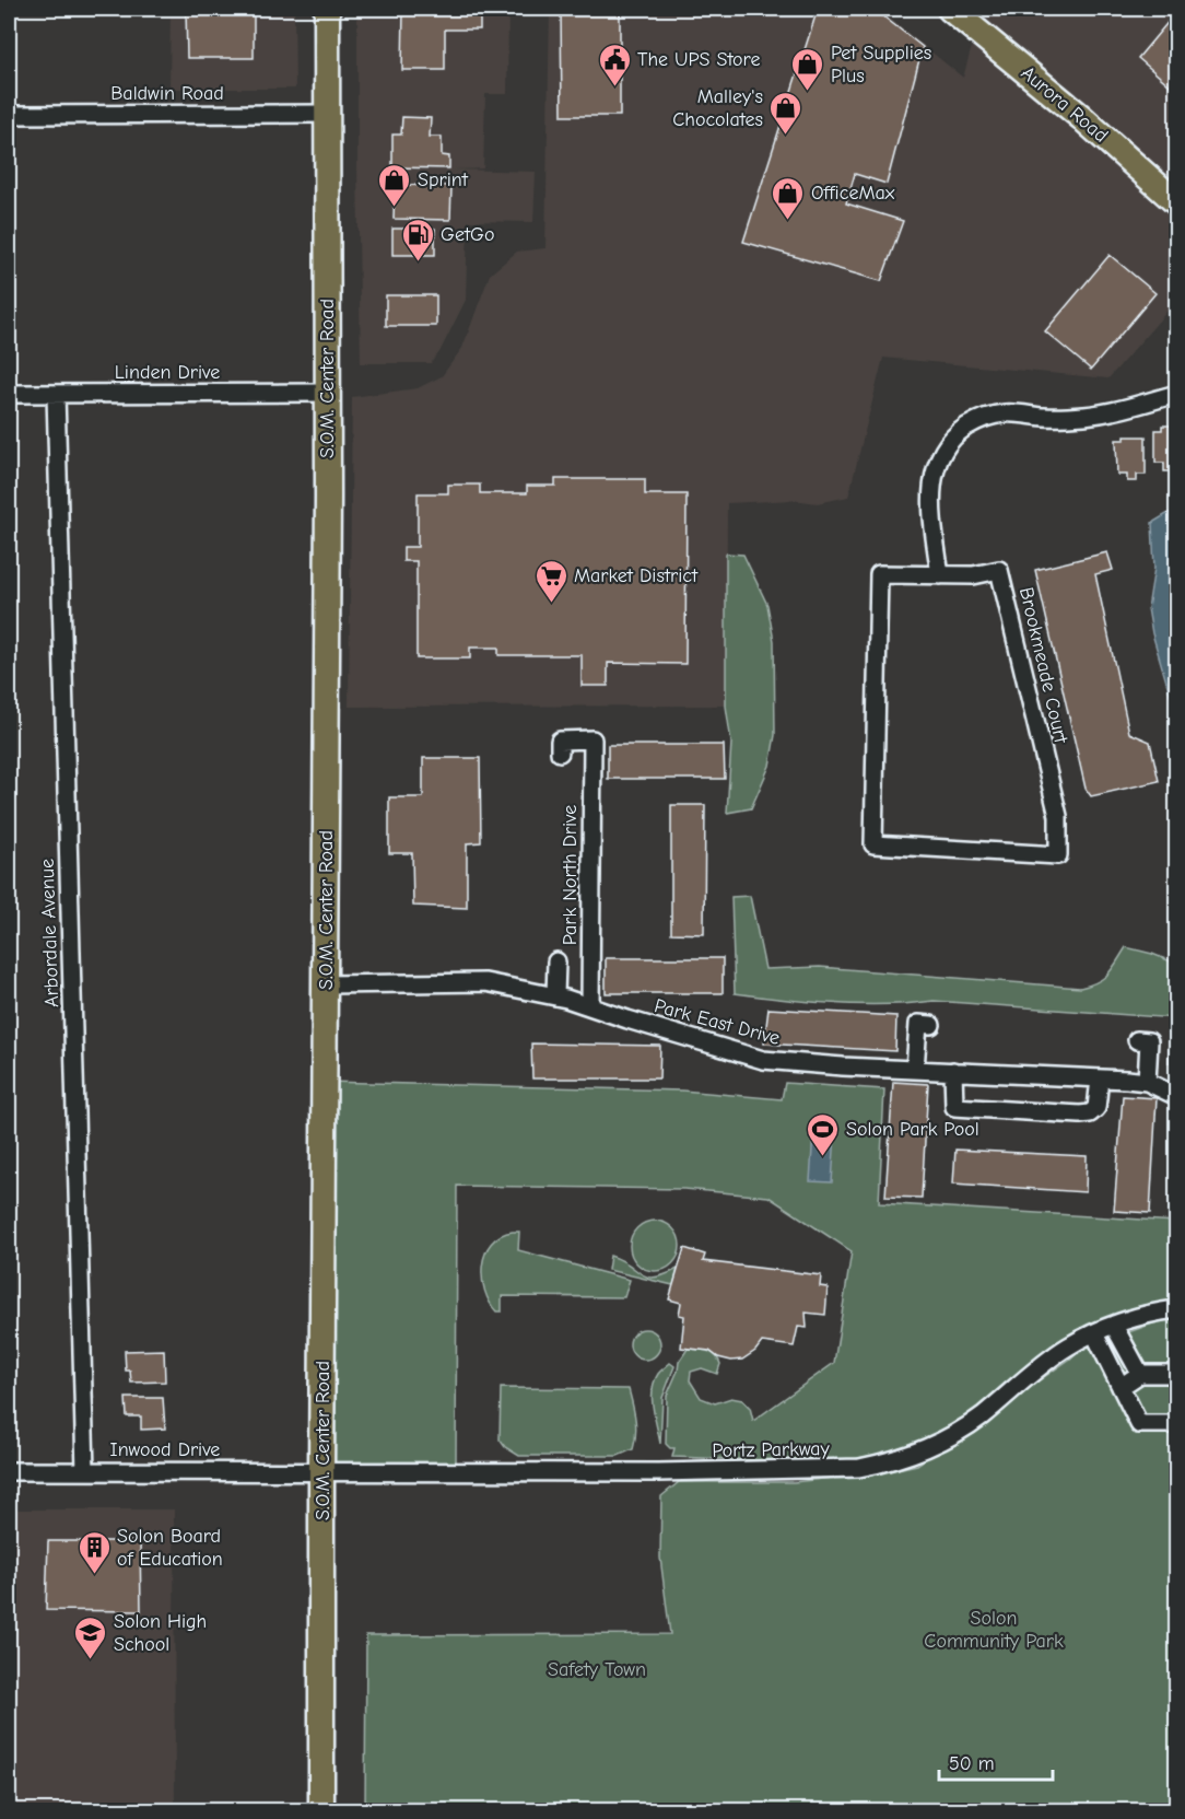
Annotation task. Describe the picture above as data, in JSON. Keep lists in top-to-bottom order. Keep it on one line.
{"streets":{"main road":["Aurora Road","S.O.M. Center Road"],"street":["Baldwin Road","Linden Drive","Brookmeade Court","Park North Drive","Arbordale Avenue","Park East Drive","Inwood Drive","Portz Parkway"]},"crossings":[["Baldwin Road","S.O.M. Center Road"],["Linden Drive","S.O.M. Center Road"],["Linden Drive","Arbordale Avenue"],["S.O.M. Center Road","Park East Drive"],["S.O.M. Center Road","Inwood Drive"],["S.O.M. Center Road","Portz Parkway"],["Park North Drive","Park East Drive"],["Arbordale Avenue","Inwood Drive"],["Inwood Drive","Portz Parkway"]],"parks":["Solon Community Park","Safety Town"],"places":{"public building":["The UPS Store"],"shop":["Pet Supplies Plus","Malley's Chocolates","Sprint","OfficeMax"],"fuel station":["GetGo"],"supermarket":["Market District"],"sports":["Solon Park Pool"],"building":["Solon Board of Education"],"school or university":["Solon High School"]},"scale_bar":"50 m"}
